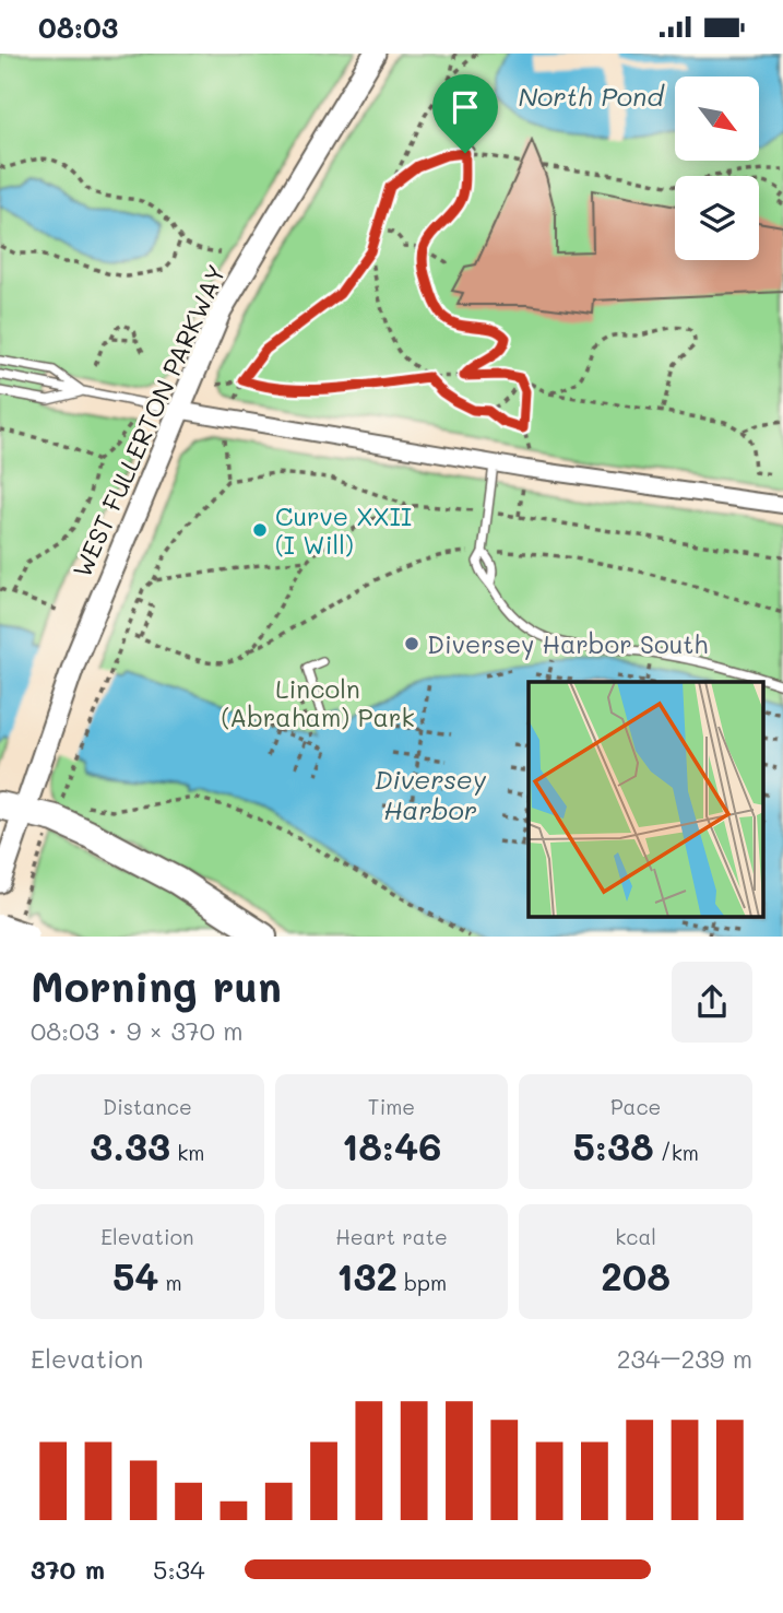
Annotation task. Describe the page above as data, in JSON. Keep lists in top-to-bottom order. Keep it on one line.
{"streets":{"main road":["WEST FULLERTON PARKWAY"]},"water":["North Pond","Diversey Harbor"],"parks":["Lincoln (Abraham) Park"],"places":["Curve XXII (I Will)","Diversey Harbor South"],"north":"bottom right","page":{"status":"08:03","heading":["Morning run","08:03 · 9 × 370 m"],"stats":[["Distance","3.33 km"],["Time","18:46"],["Pace","5:38 /km"],["Elevation","54 m"],["Heart rate","132 bpm"],["kcal","208"]],"chart":["Elevation","234–239 m"],"list":[{"name":"370 m","note":"5:34"}]}}
